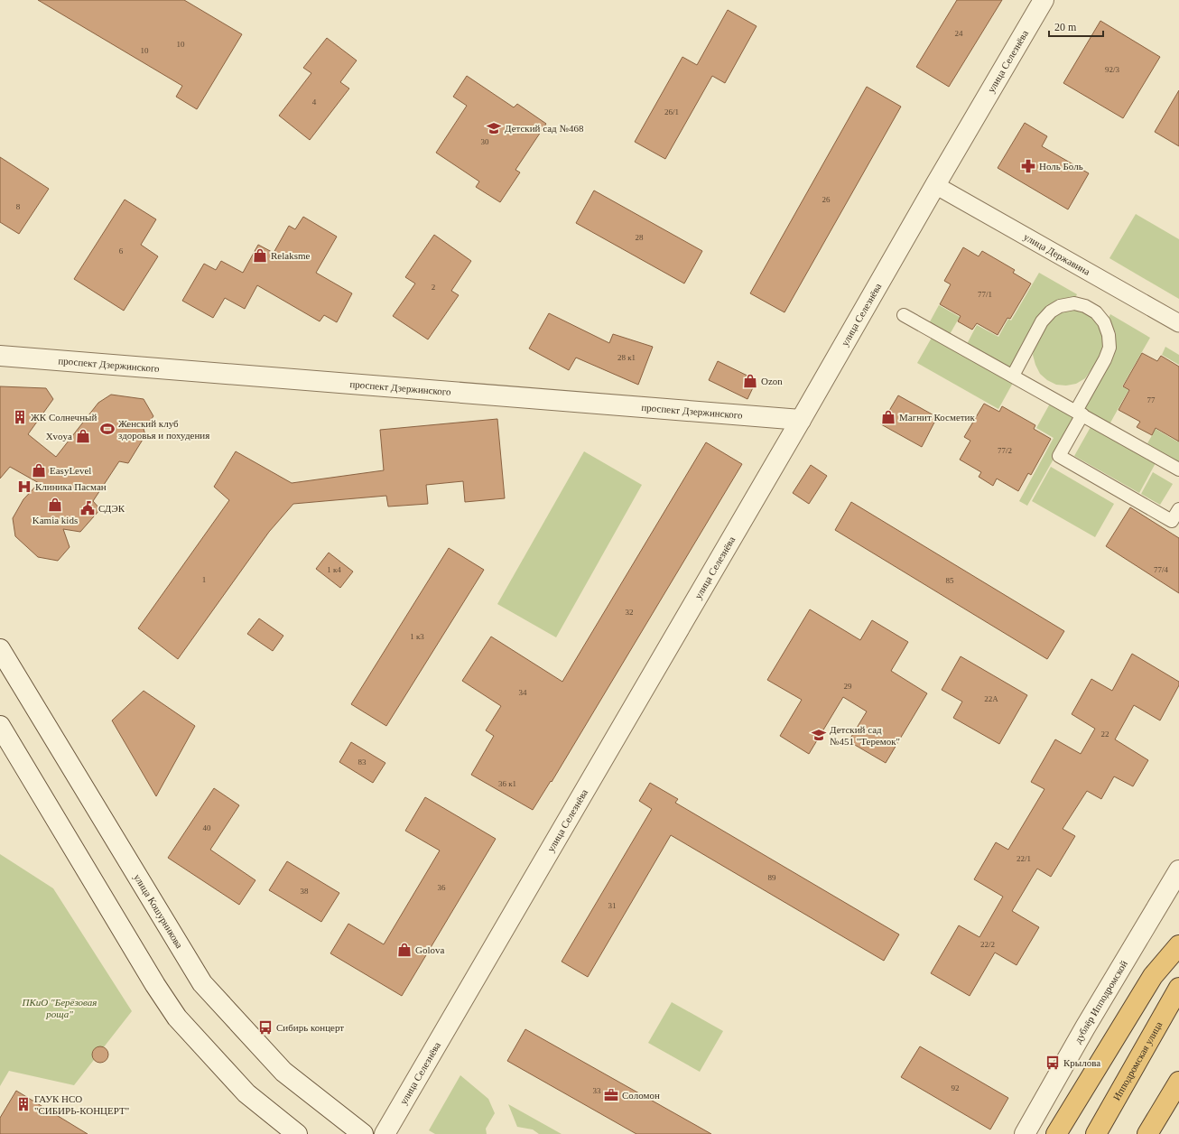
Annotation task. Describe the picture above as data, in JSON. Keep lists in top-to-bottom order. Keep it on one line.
{"streets":{"highway":["Ипподромская улица"],"street":["улица Селезнёва","улица Державина","проспект Дзержинского","улица Кошурникова","дублёр Ипподромской"]},"crossings":[["улица Селезнёва","улица Державина"],["улица Селезнёва","проспект Дзержинского"]],"parks":["ПКиО \"Берёзовая роща\""],"places":{"school or university":["Детский сад №468","Детский сад №451 \"Теремок\""],"pharmacy":["Ноль Боль"],"shop":["Relaksme","Ozon","Магнит Косметик","Xvoya","EasyLevel","Kamia kids","Golova"],"building":["ЖК Солнечный","ГАУК НСО \"СИБИРЬ-КОНЦЕРТ\""],"sports":["Женский клуб здоровья и похудения"],"hospital":["Клиника Пасман"],"public building":["СДЭК"],"bus stop":["Сибирь концерт","Крылова"],"office":["Соломон"]},"house_numbers":["24","10","10","92/3","4","26/1","30","26","8","28","6","2","77/1","28 к1","77","77/2","1 к4","77/4","1","85","32","1 к3","29","34","22А","22","83","36 к1","40","22/1","89","36","38","31","22/2","92","33"],"scale_bar":"20 m"}
